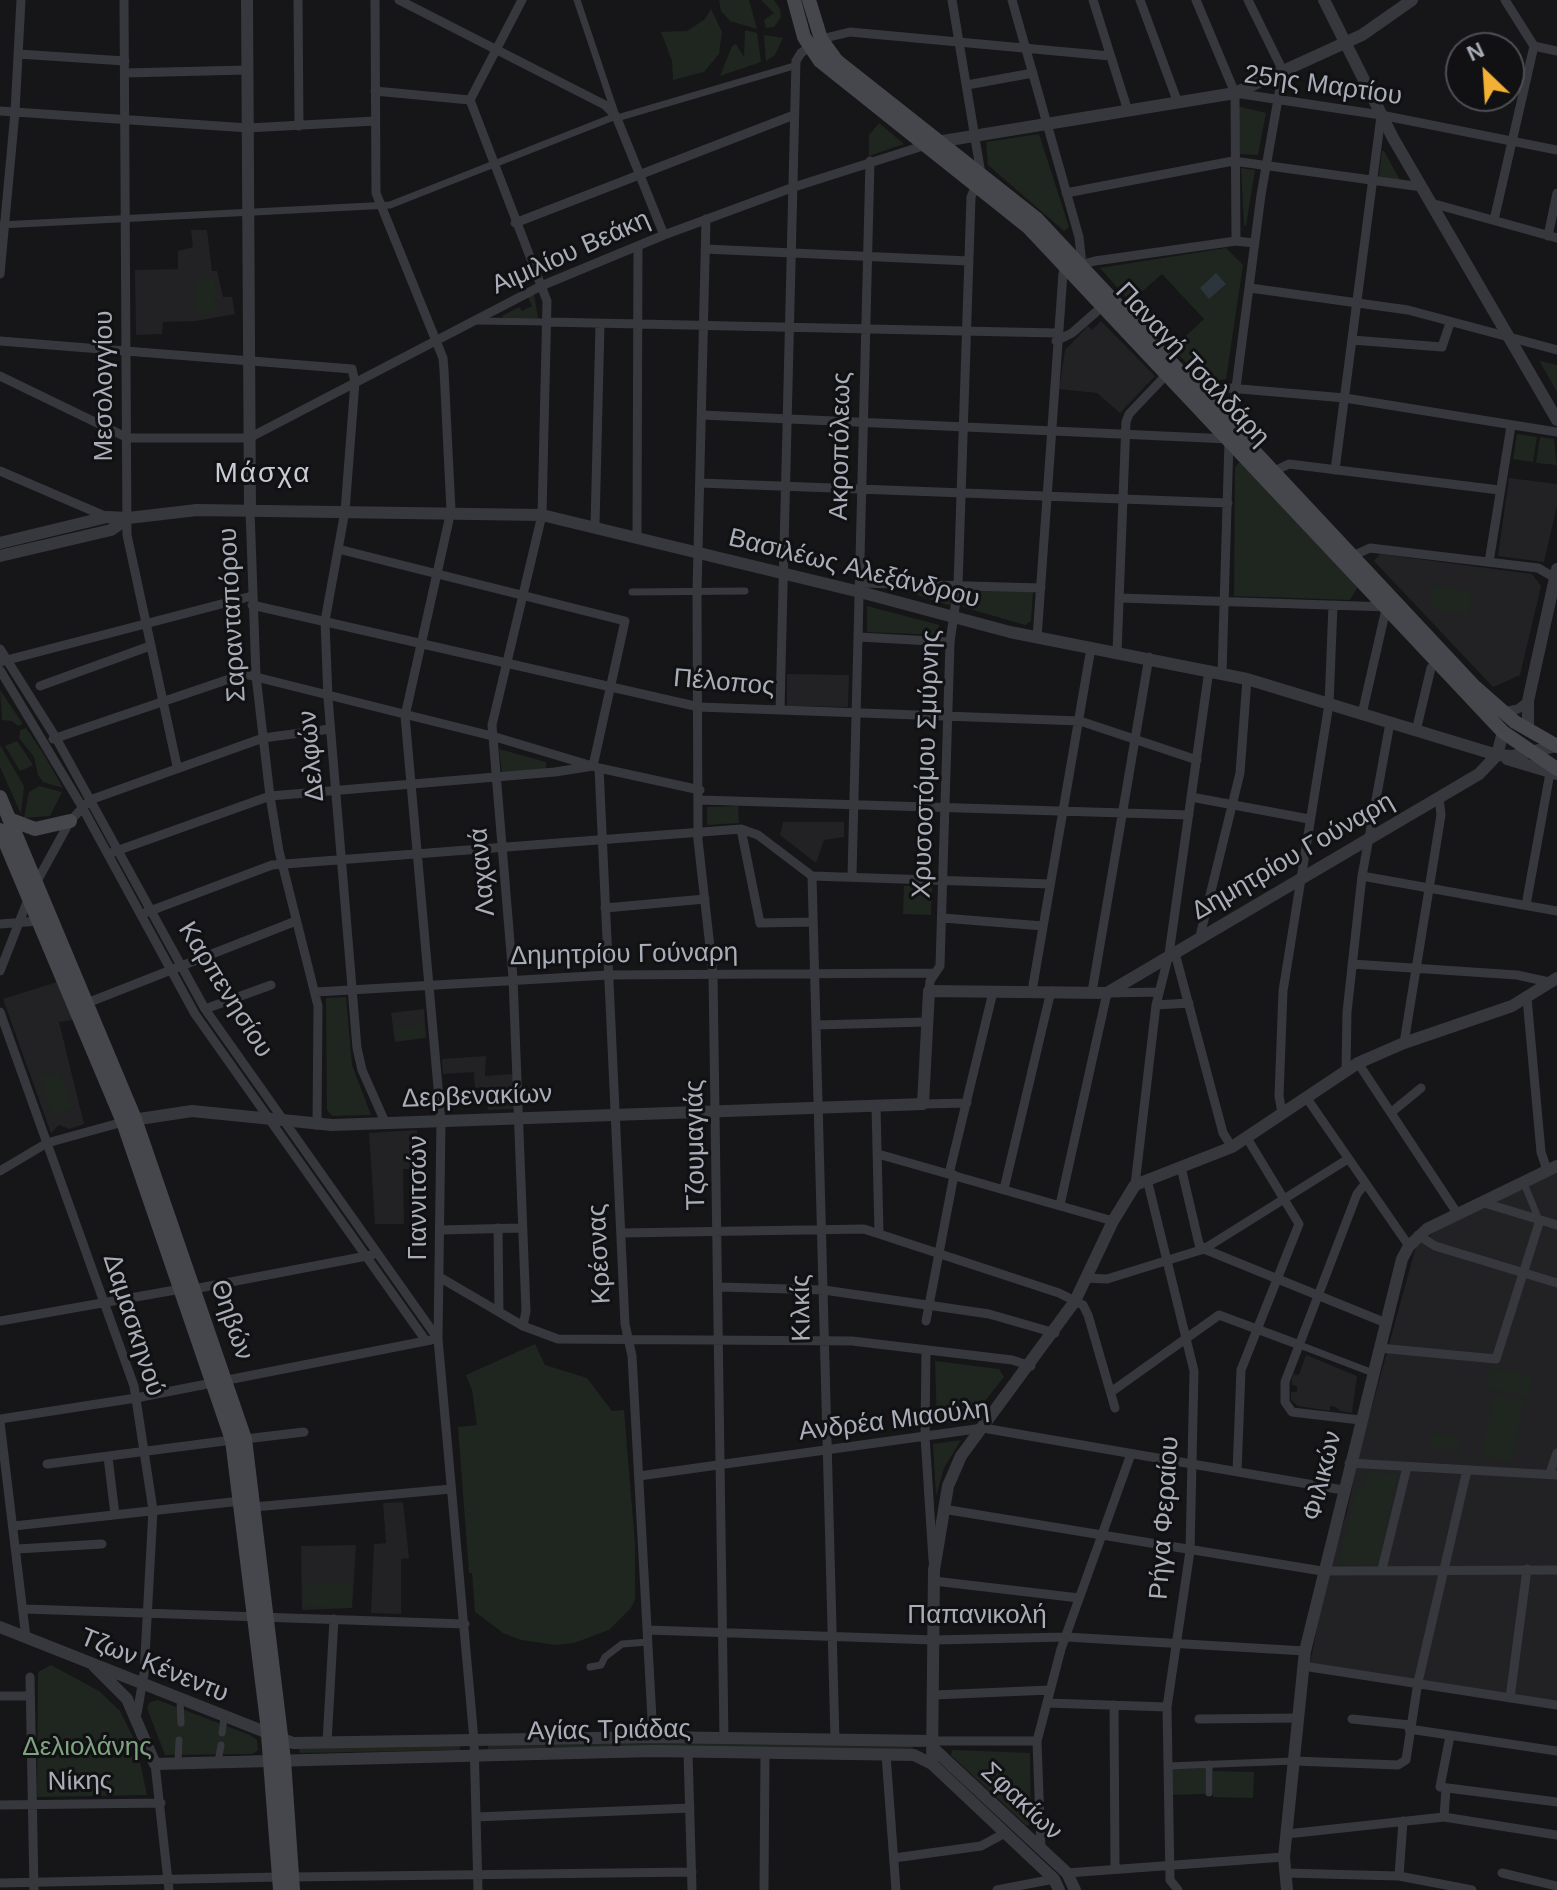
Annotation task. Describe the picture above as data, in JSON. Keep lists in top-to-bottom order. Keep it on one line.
{"streets":{"main road":["Παναγή Τσαλδάρη","Θηβών"],"street":["25ης Μαρτίου","Αιμιλίου Βεάκη","Μεσολογγίου","Ακροπόλεως","Βασιλέως Αλεξάνδρου","Σαρανταπόρου","Πέλοπος","Δελφών","Χρυσοστόμου Σμύρνης","Δημητρίου Γούναρη","Λαχανά","Καρπενησίου","Δερβενακίων","Τζουμαγιάς","Γιαννιτσών","Κρέσνας","Κιλκίς","Δαμασκηνού","Ανδρέα Μιαούλη","Φιλικών","Ρήγα Φεραίου","Παπανικολή","Τζων Κένεντυ","Αγίας Τριάδας","Νίκης","Σφακίων"]},"crossings":[["25ης Μαρτίου","Αιμιλίου Βεάκη"],["25ης Μαρτίου","Παναγή Τσαλδάρη"],["25ης Μαρτίου","Χρυσοστόμου Σμύρνης"],["Αιμιλίου Βεάκη","Παναγή Τσαλδάρη"],["Αιμιλίου Βεάκη","Ακροπόλεως"],["Αιμιλίου Βεάκη","Σαρανταπόρου"],["Αιμιλίου Βεάκη","Δελφών"],["Αιμιλίου Βεάκη","Λαχανά"],["Αιμιλίου Βεάκη","Τζουμαγιάς"],["Αιμιλίου Βεάκη","Γιαννιτσών"],["Παναγή Τσαλδάρη","Βασιλέως Αλεξάνδρου"],["Παναγή Τσαλδάρη","Χρυσοστόμου Σμύρνης"],["Μεσολογγίου","Βασιλέως Αλεξάνδρου"],["Ακροπόλεως","Βασιλέως Αλεξάνδρου"],["Ακροπόλεως","Πέλοπος"],["Βασιλέως Αλεξάνδρου","Σαρανταπόρου"],["Βασιλέως Αλεξάνδρου","Δελφών"],["Βασιλέως Αλεξάνδρου","Χρυσοστόμου Σμύρνης"],["Βασιλέως Αλεξάνδρου","Δημητρίου Γούναρη"],["Βασιλέως Αλεξάνδρου","Λαχανά"],["Βασιλέως Αλεξάνδρου","Τζουμαγιάς"],["Βασιλέως Αλεξάνδρου","Γιαννιτσών"],["Σαρανταπόρου","Πέλοπος"],["Σαρανταπόρου","Δημητρίου Γούναρη"],["Σαρανταπόρου","Δερβενακίων"],["Πέλοπος","Δελφών"],["Πέλοπος","Χρυσοστόμου Σμύρνης"],["Πέλοπος","Λαχανά"],["Πέλοπος","Τζουμαγιάς"],["Πέλοπος","Γιαννιτσών"],["Πέλοπος","Κρέσνας"],["Δελφών","Δημητρίου Γούναρη"],["Δελφών","Δερβενακίων"],["Χρυσοστόμου Σμύρνης","Δημητρίου Γούναρη"],["Χρυσοστόμου Σμύρνης","Δερβενακίων"],["Δημητρίου Γούναρη","Λαχανά"],["Δημητρίου Γούναρη","Τζουμαγιάς"],["Δημητρίου Γούναρη","Γιαννιτσών"],["Δημητρίου Γούναρη","Κρέσνας"],["Δημητρίου Γούναρη","Κιλκίς"],["Λαχανά","Δερβενακίων"],["Λαχανά","Κρέσνας"],["Καρπενησίου","Δερβενακίων"],["Καρπενησίου","Γιαννιτσών"],["Δερβενακίων","Τζουμαγιάς"],["Δερβενακίων","Γιαννιτσών"],["Δερβενακίων","Κρέσνας"],["Δερβενακίων","Κιλκίς"],["Δερβενακίων","Θηβών"],["Δερβενακίων","Δαμασκηνού"],["Τζουμαγιάς","Ανδρέα Μιαούλη"],["Τζουμαγιάς","Παπανικολή"],["Τζουμαγιάς","Αγίας Τριάδας"],["Γιαννιτσών","Αγίας Τριάδας"],["Κρέσνας","Ανδρέα Μιαούλη"],["Κρέσνας","Παπανικολή"],["Κρέσνας","Αγίας Τριάδας"],["Κιλκίς","Ανδρέα Μιαούλη"],["Κιλκίς","Παπανικολή"],["Κιλκίς","Αγίας Τριάδας"],["Θηβών","Τζων Κένεντυ"],["Θηβών","Αγίας Τριάδας"],["Δαμασκηνού","Τζων Κένεντυ"],["Δαμασκηνού","Αγίας Τριάδας"],["Δαμασκηνού","Νίκης"],["Ανδρέα Μιαούλη","Φιλικών"],["Ανδρέα Μιαούλη","Ρήγα Φεραίου"],["Φιλικών","Παπανικολή"],["Ρήγα Φεραίου","Παπανικολή"],["Τζων Κένεντυ","Αγίας Τριάδας"],["Αγίας Τριάδας","Σφακίων"]],"districts":["Μάσχα"],"parks":["Δελιολάνης"],"north":"top left"}
